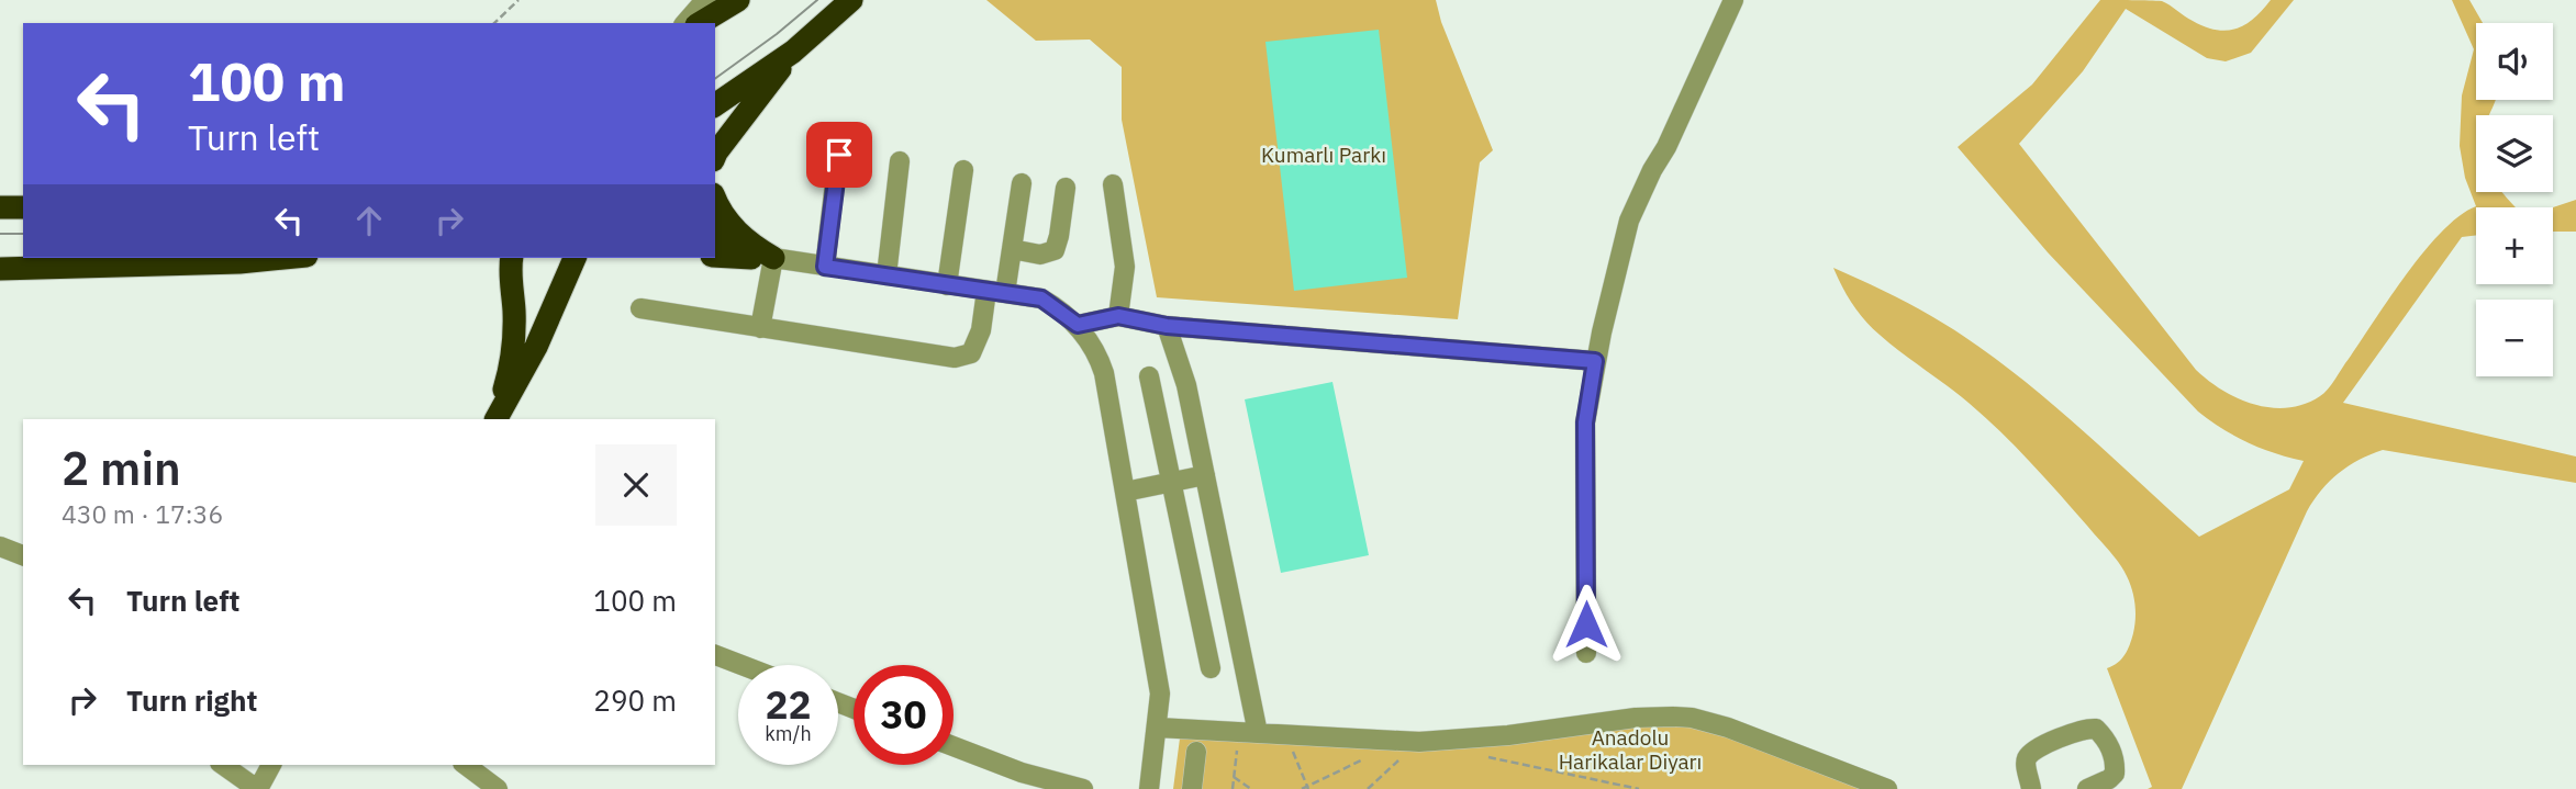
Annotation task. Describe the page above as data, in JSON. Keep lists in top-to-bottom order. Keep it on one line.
{"parks":["Kumarlı Parkı","Anadolu Harikalar Diyarı"],"page":{"map_buttons":["+","−"],"turn":["100 m","Turn left"],"heading":["2 min","430 m · 17:36"],"list":[{"name":"Turn left","value":"100 m"},{"name":"Turn right","value":"290 m"}],"speed":"22 km/h","limit":"30"}}
